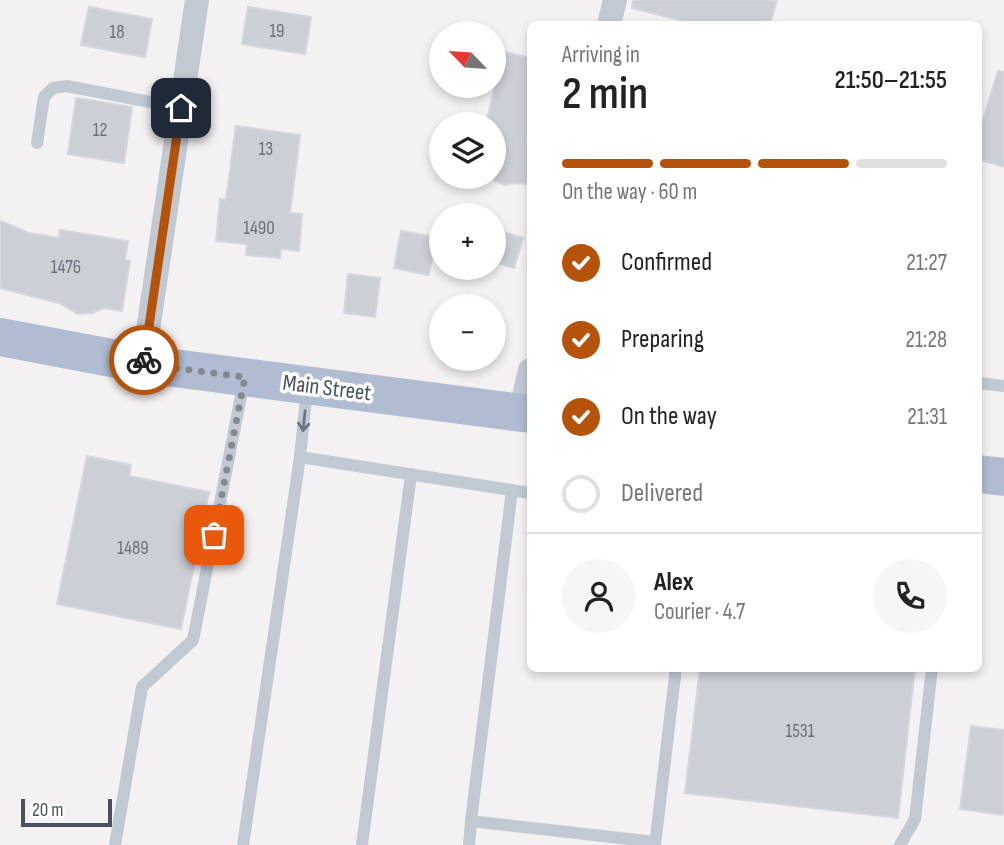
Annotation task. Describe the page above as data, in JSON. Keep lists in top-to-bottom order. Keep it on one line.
{"streets":{"main road":["Main Street"]},"house_numbers":["19","18","12","13","1490","1476","1489","1531"],"scale_bar":"20 m","north":"top left","page":{"map_buttons":["+","−"],"heading":["2 min","Arriving in","21:50–21:55"],"panel":["Alex","Courier · 4.7"],"bar":"On the way · 60 m","list":[["Confirmed","21:27"],["Preparing","21:28"],["On the way","21:31"],"Delivered"],"scale":"20 m"}}
